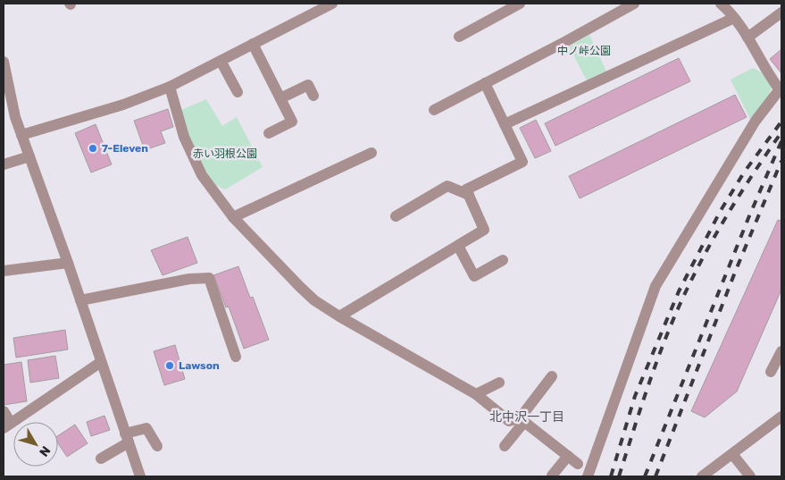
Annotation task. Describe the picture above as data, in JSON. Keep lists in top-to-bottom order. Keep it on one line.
{"districts":["北中沢一丁目"],"parks":["中ノ峠公園","赤い羽根公園"],"places":["7-Eleven","Lawson"],"north":"bottom right"}
